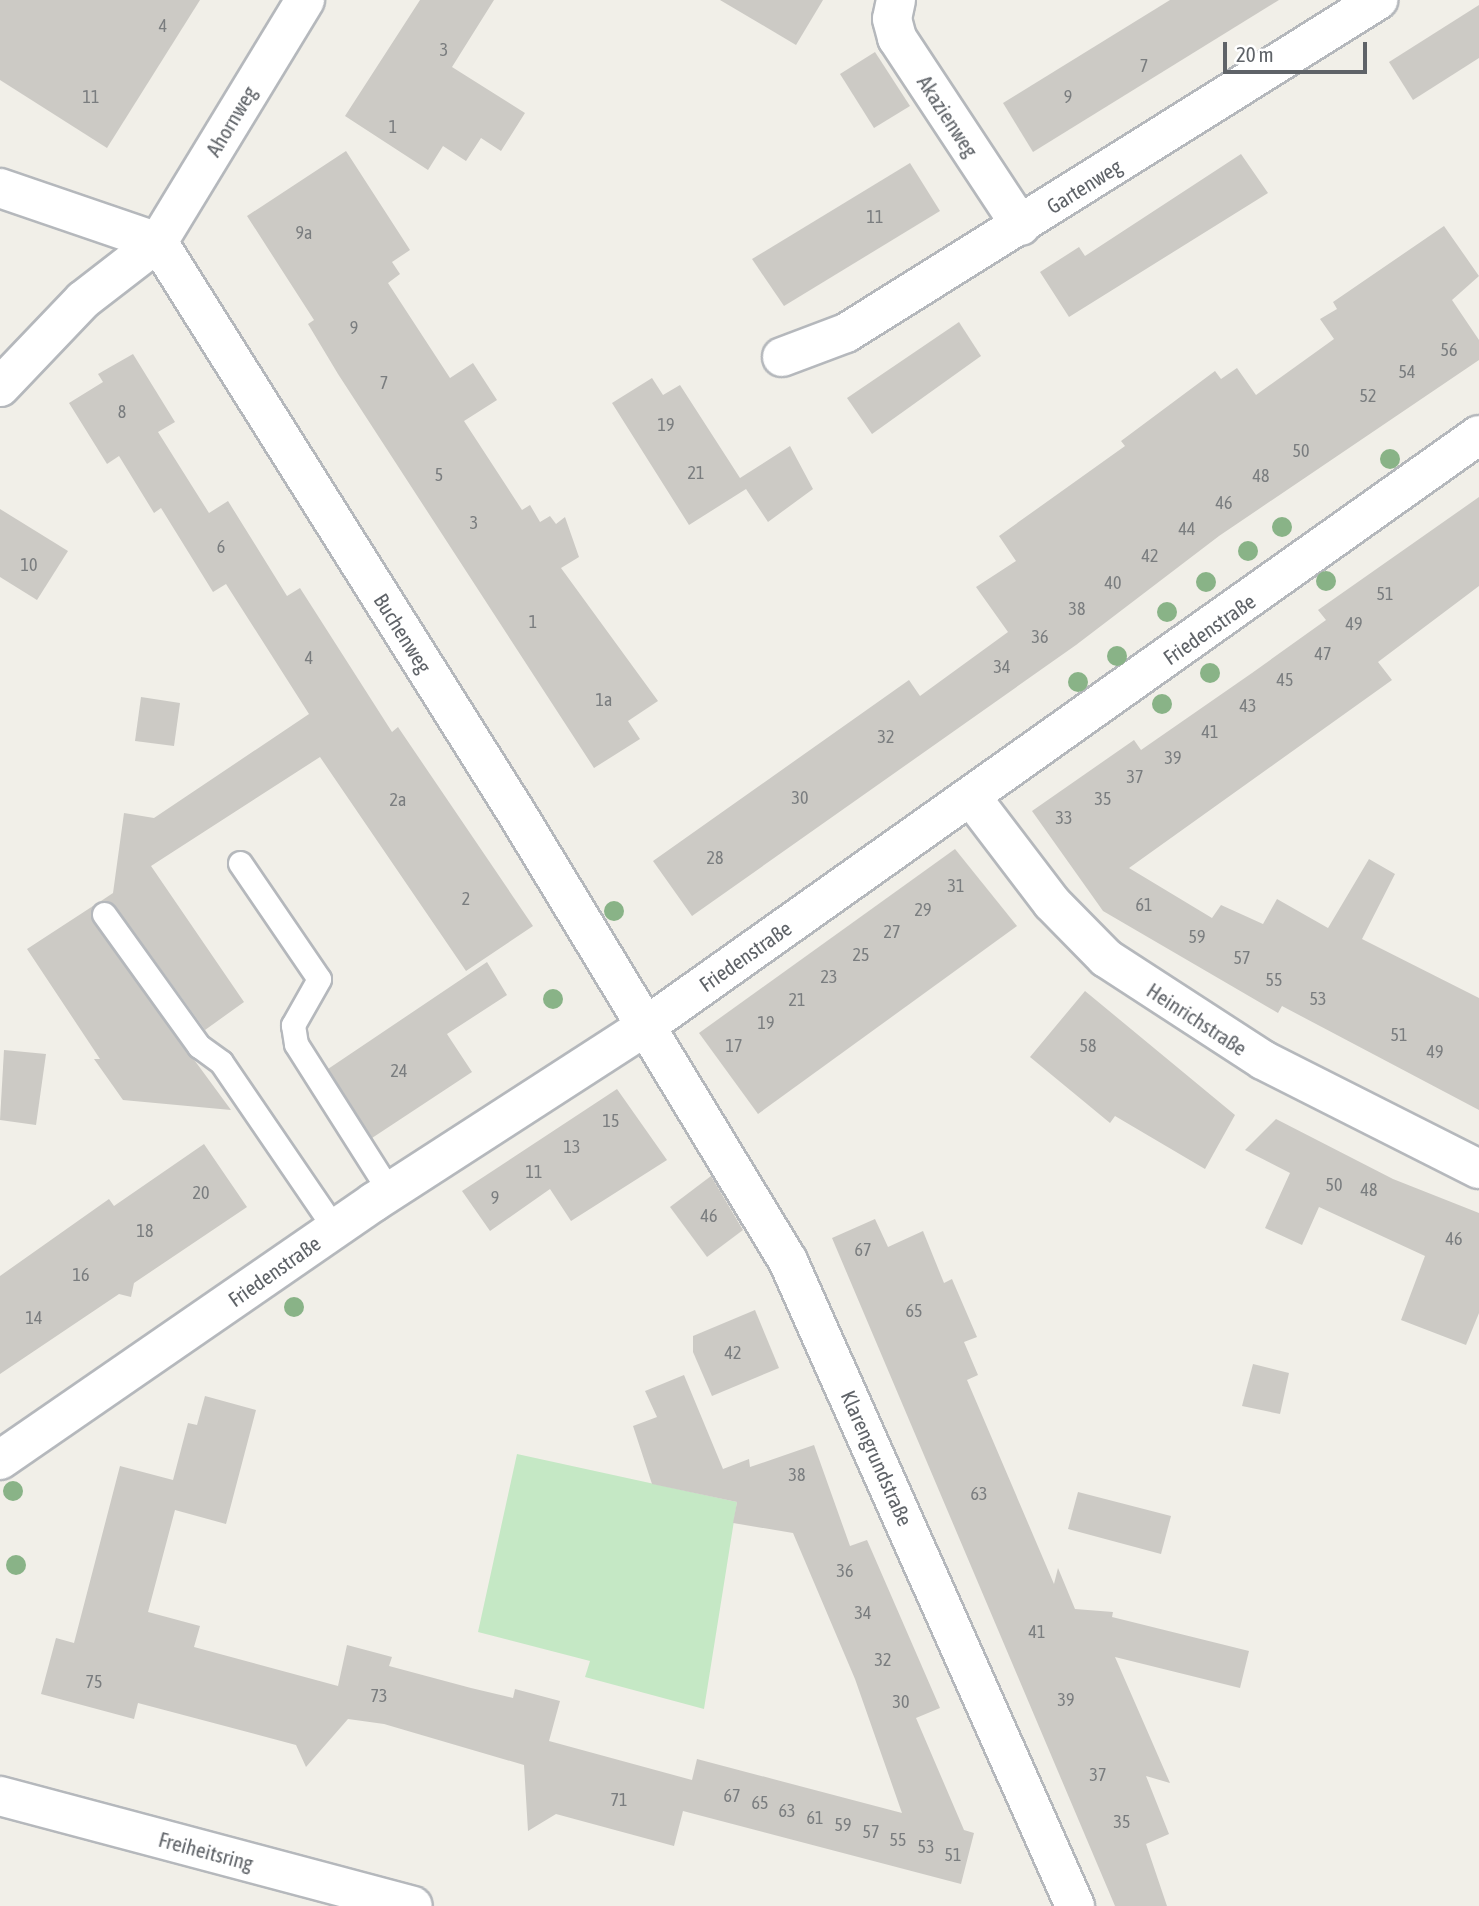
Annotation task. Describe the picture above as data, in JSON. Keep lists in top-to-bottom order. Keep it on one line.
{"streets":{"street":["Akazienweg","Ahornweg","Gartenweg","Friedenstraße","Buchenweg","Heinrichstraße","Klarengrundstraße","Freiheitsring"]},"crossings":[["Akazienweg","Gartenweg"],["Ahornweg","Buchenweg"],["Friedenstraße","Buchenweg"],["Friedenstraße","Heinrichstraße"],["Friedenstraße","Klarengrundstraße"],["Buchenweg","Klarengrundstraße"]],"house_numbers":["4","3","7","11","9","1","11","9a","9","56","54","7","52","8","19","50","21","5","48","46","3","44","6","42","10","40","51","38","1","49","36","47","4","34","45","1a","43","41","32","39","37","30","35","2a","33","28","31","2","61","29","27","59","25","57","23","55","53","21","19","51","17","58","49","24","15","13","11","50","48","20","9","46","18","46","67","16","65","14","42","38","63","36","34","41","32","75","73","39","30","37","67","71","65","63","61","35","59","57","55","53","51"],"scale_bar":"20 m"}
